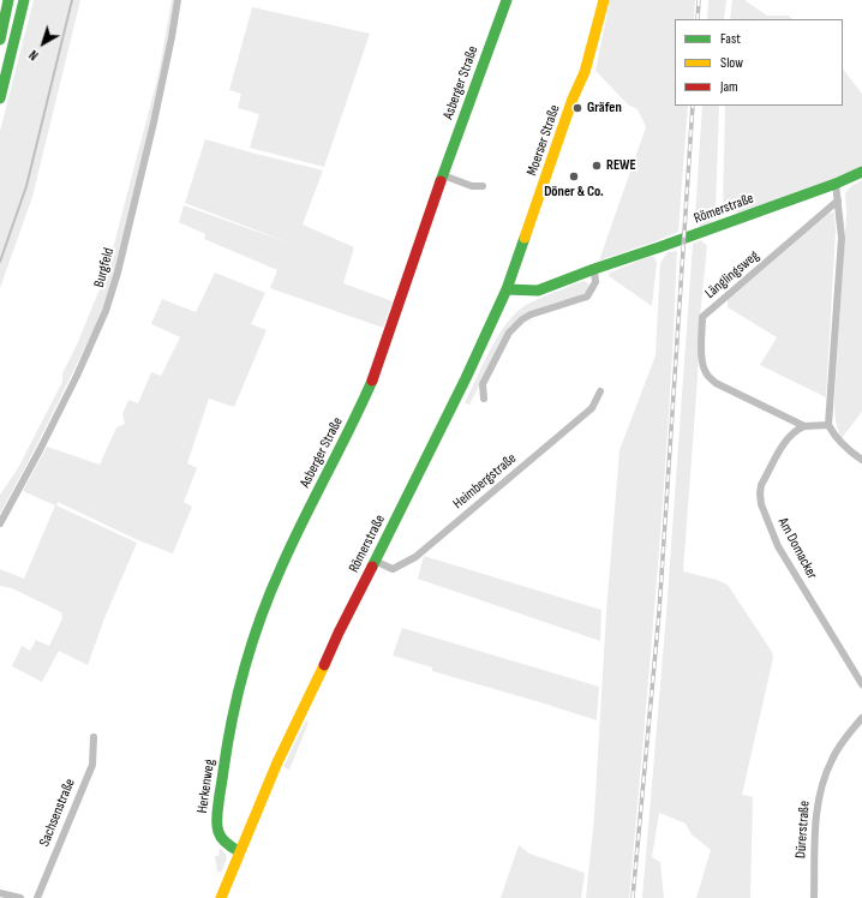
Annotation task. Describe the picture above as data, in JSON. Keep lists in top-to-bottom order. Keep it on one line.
{"streets":{"main road":["Asberger Straße","Moerser Straße","Römerstraße","Herkenweg"],"street":["Burgfeld","Länglingsweg","Heimbergstraße","Am Domacker","Sachsenstraße","Dürerstraße"]},"crossings":[["Asberger Straße","Herkenweg"],["Moerser Straße","Römerstraße"],["Römerstraße","Heimbergstraße"],["Römerstraße","Herkenweg"],["Länglingsweg","Am Domacker"]],"places":["Gräfen","REWE","Döner & Co."],"legend":["Fast","Slow","Jam"],"north":"bottom left"}
